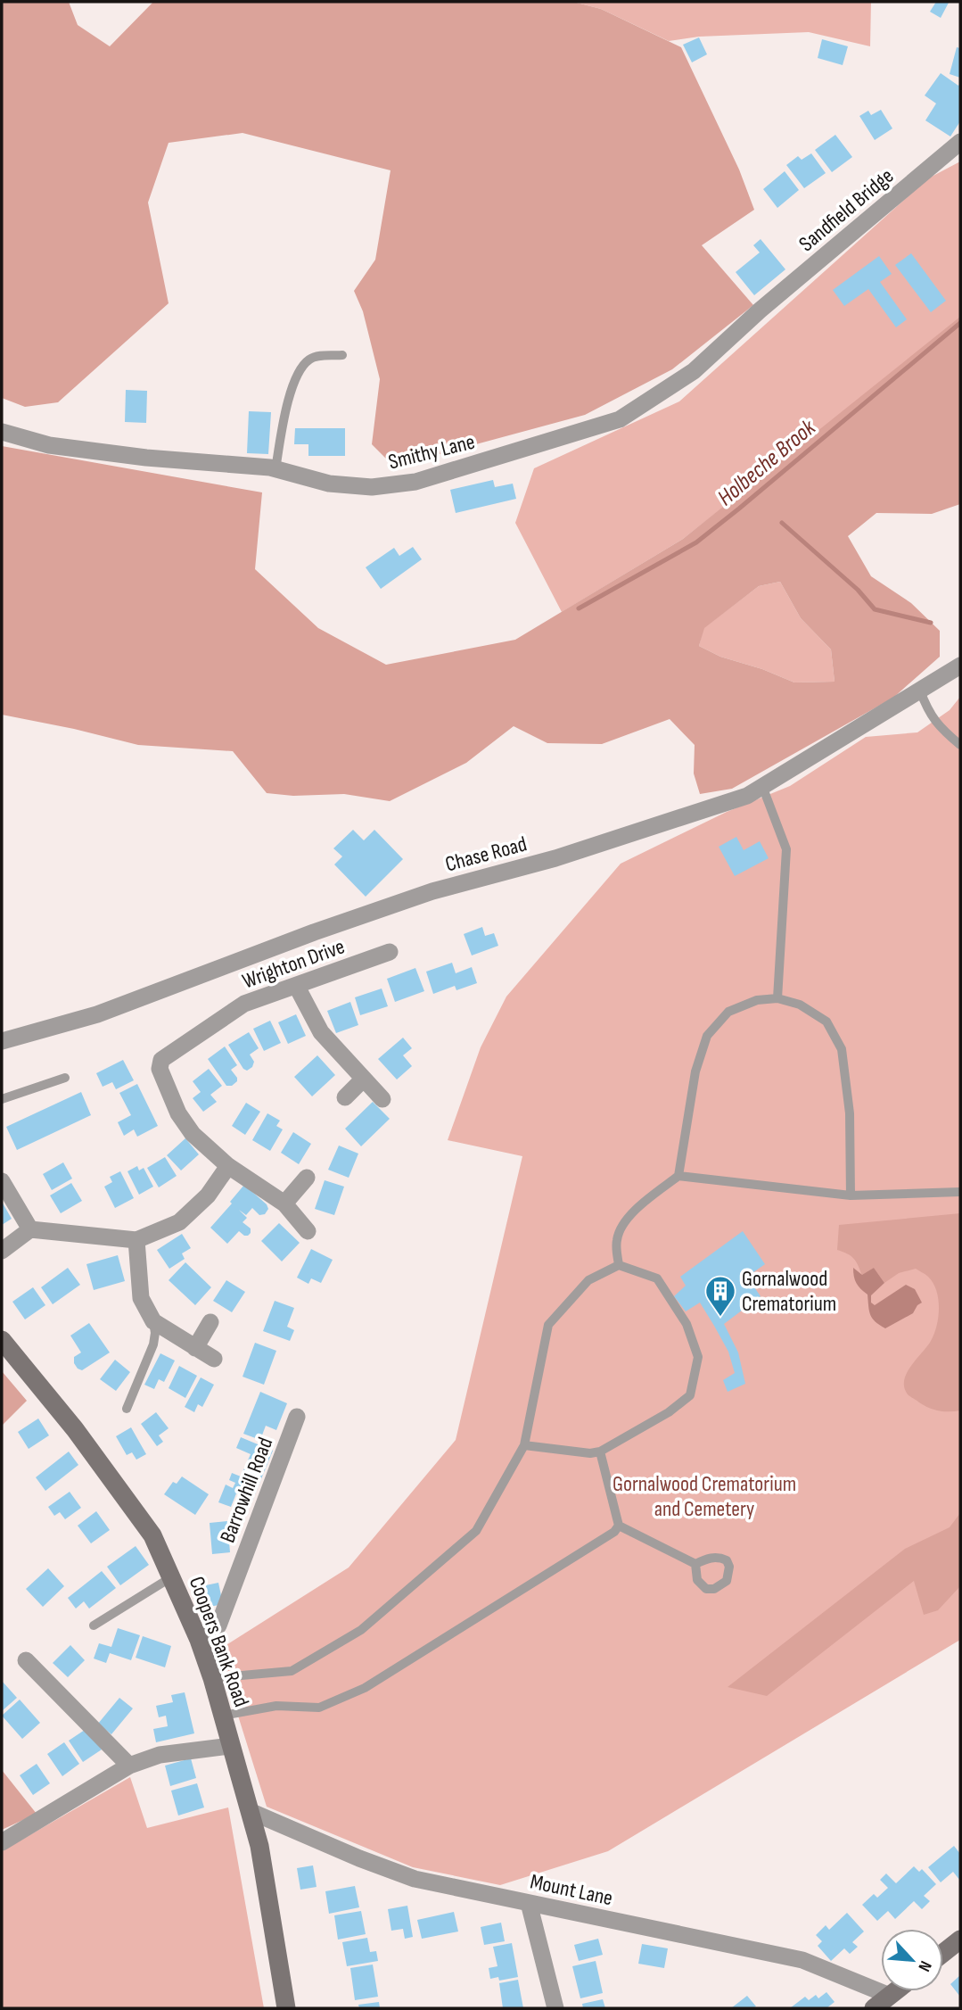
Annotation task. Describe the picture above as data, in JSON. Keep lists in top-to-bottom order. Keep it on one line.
{"streets":{"street":["Sandfield Bridge","Smithy Lane","Chase Road","Wrighton Drive","Barrowhill Road","Coopers Bank Road","Mount Lane"]},"crossings":[["Sandfield Bridge","Smithy Lane"],["Barrowhill Road","Coopers Bank Road"],["Coopers Bank Road","Mount Lane"]],"water":["Holbeche Brook"],"parks":["Gornalwood Crematorium and Cemetery"],"places":{"building":["Gornalwood Crematorium"]},"north":"bottom right"}
